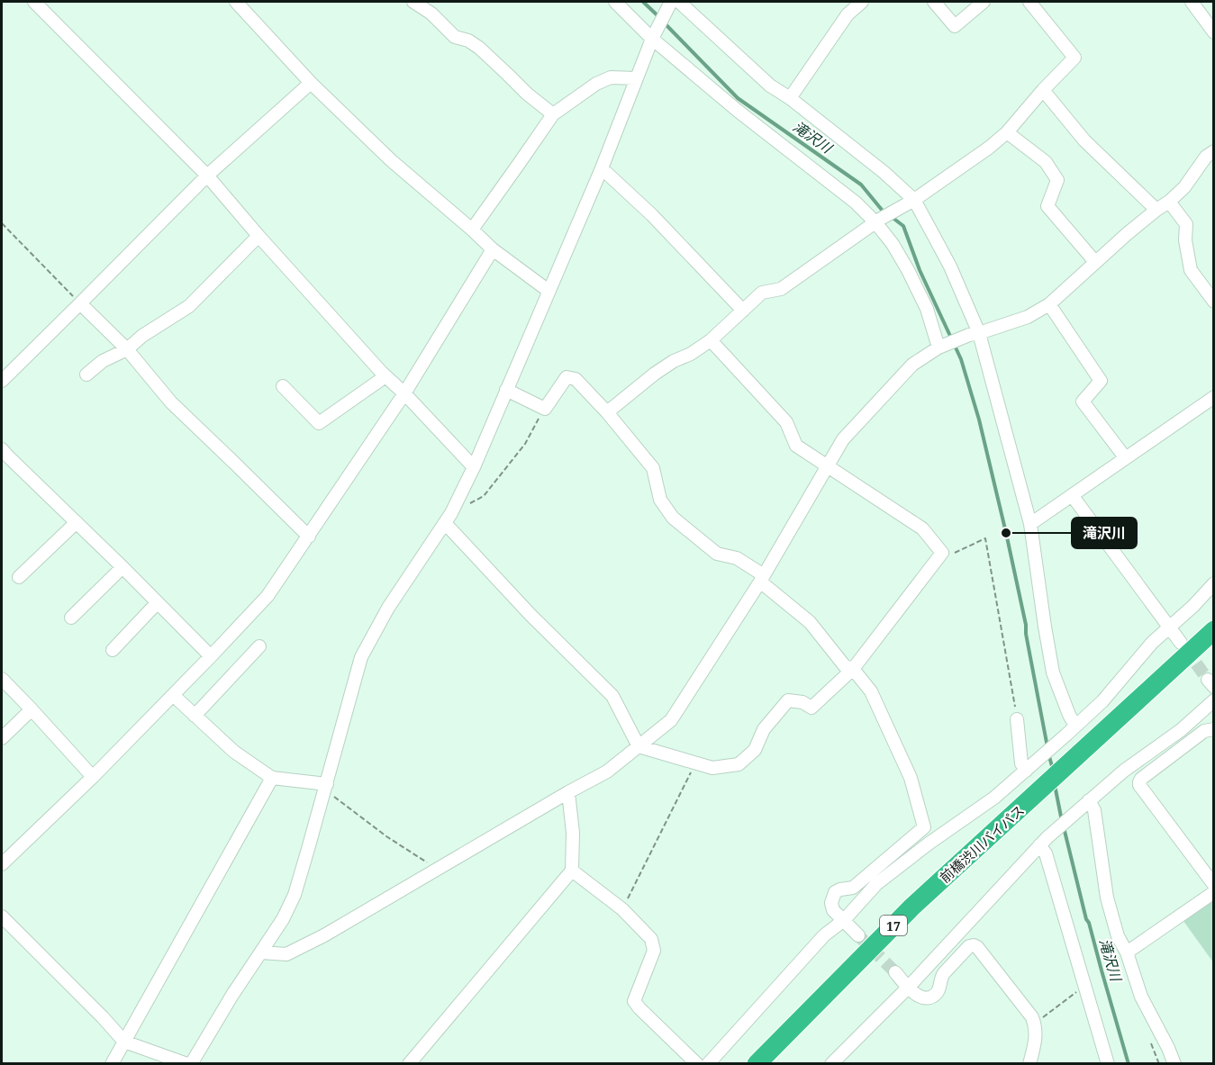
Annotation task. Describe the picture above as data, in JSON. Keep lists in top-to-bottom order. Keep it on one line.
{"streets":{"highway":["前橋渋川バイパス","17"]},"water":["滝沢川"],"places":["滝沢川"]}
